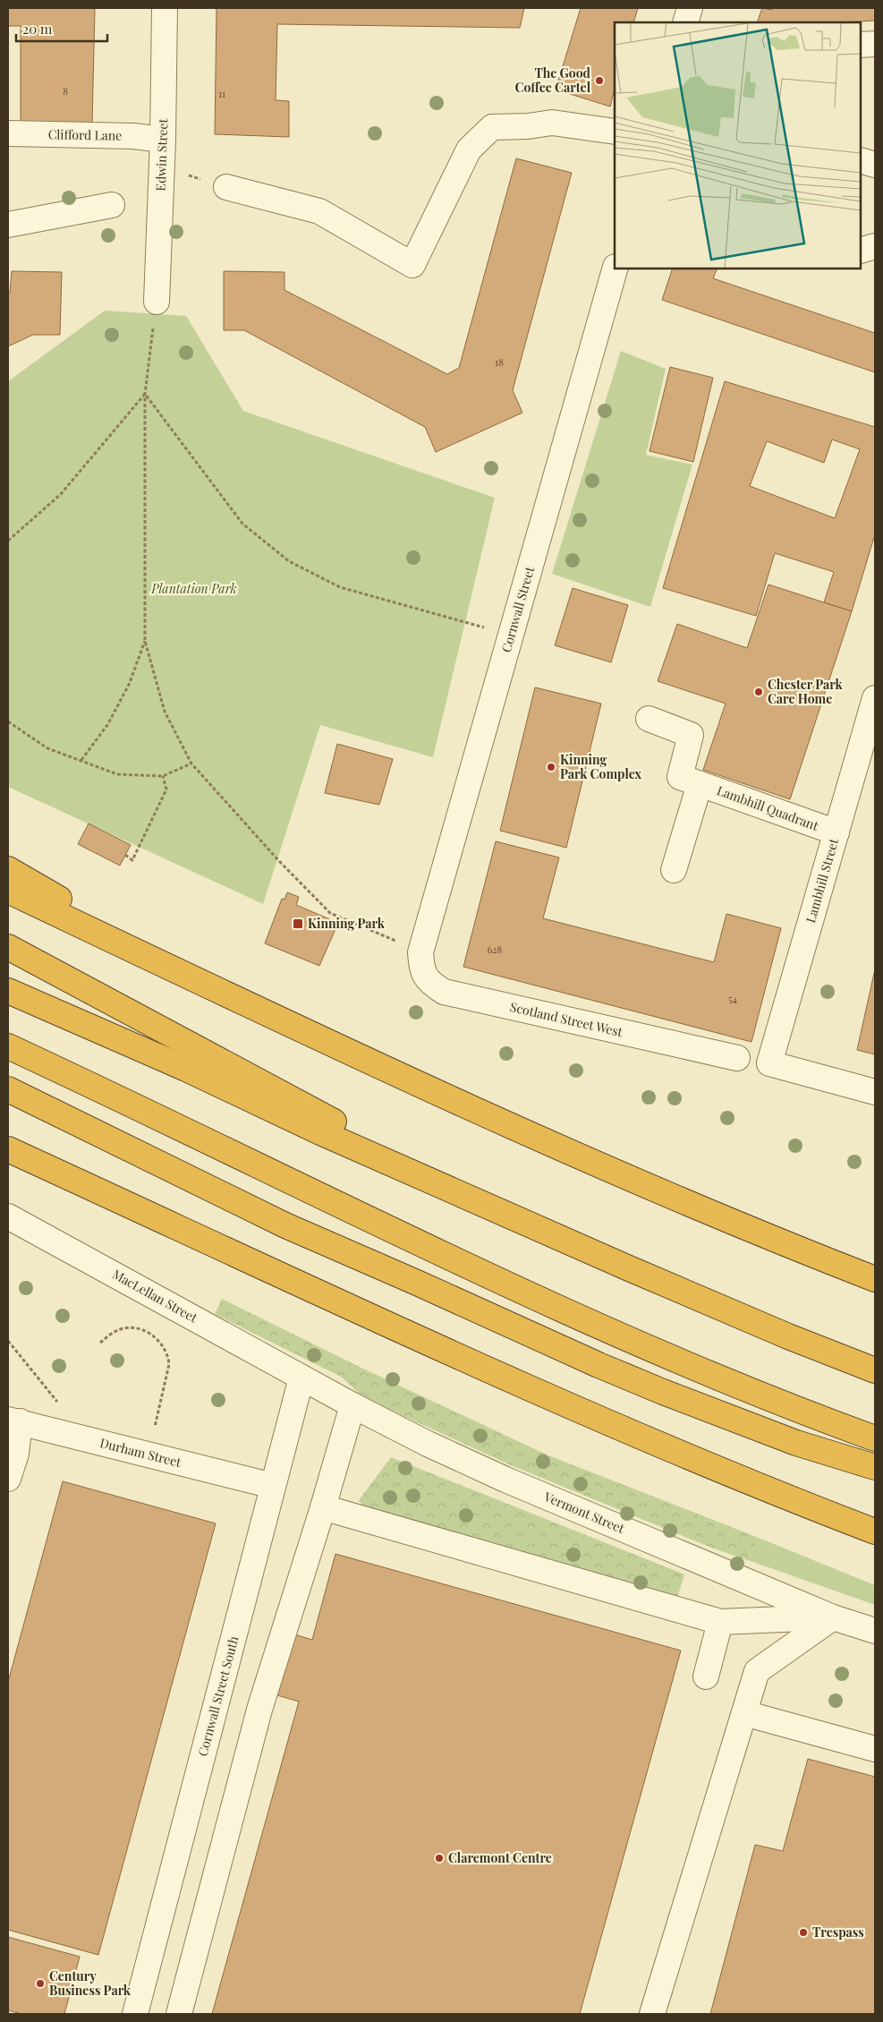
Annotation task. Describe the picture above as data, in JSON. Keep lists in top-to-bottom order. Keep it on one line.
{"streets":{"street":["Clifford Lane","Edwin Street","Cornwall Street","Lambhill Quadrant","Lambhill Street","Scotland Street West","MacLellan Street","Durham Street","Vermont Street","Cornwall Street South"]},"crossings":[["Clifford Lane","Edwin Street"],["Cornwall Street","Scotland Street West"],["Lambhill Quadrant","Lambhill Street"],["MacLellan Street","Vermont Street"],["MacLellan Street","Cornwall Street South"],["Durham Street","Cornwall Street South"],["Vermont Street","Cornwall Street South"]],"parks":["Plantation Park"],"places":{"other":["The Good Coffee Cartel","Chester Park Care Home","Kinning Park Complex","Claremont Centre","Trespass","Century Business Park"],"transit":["Kinning Park"]},"house_numbers":["8","11","18","628","54"],"scale_bar":"20 m"}
